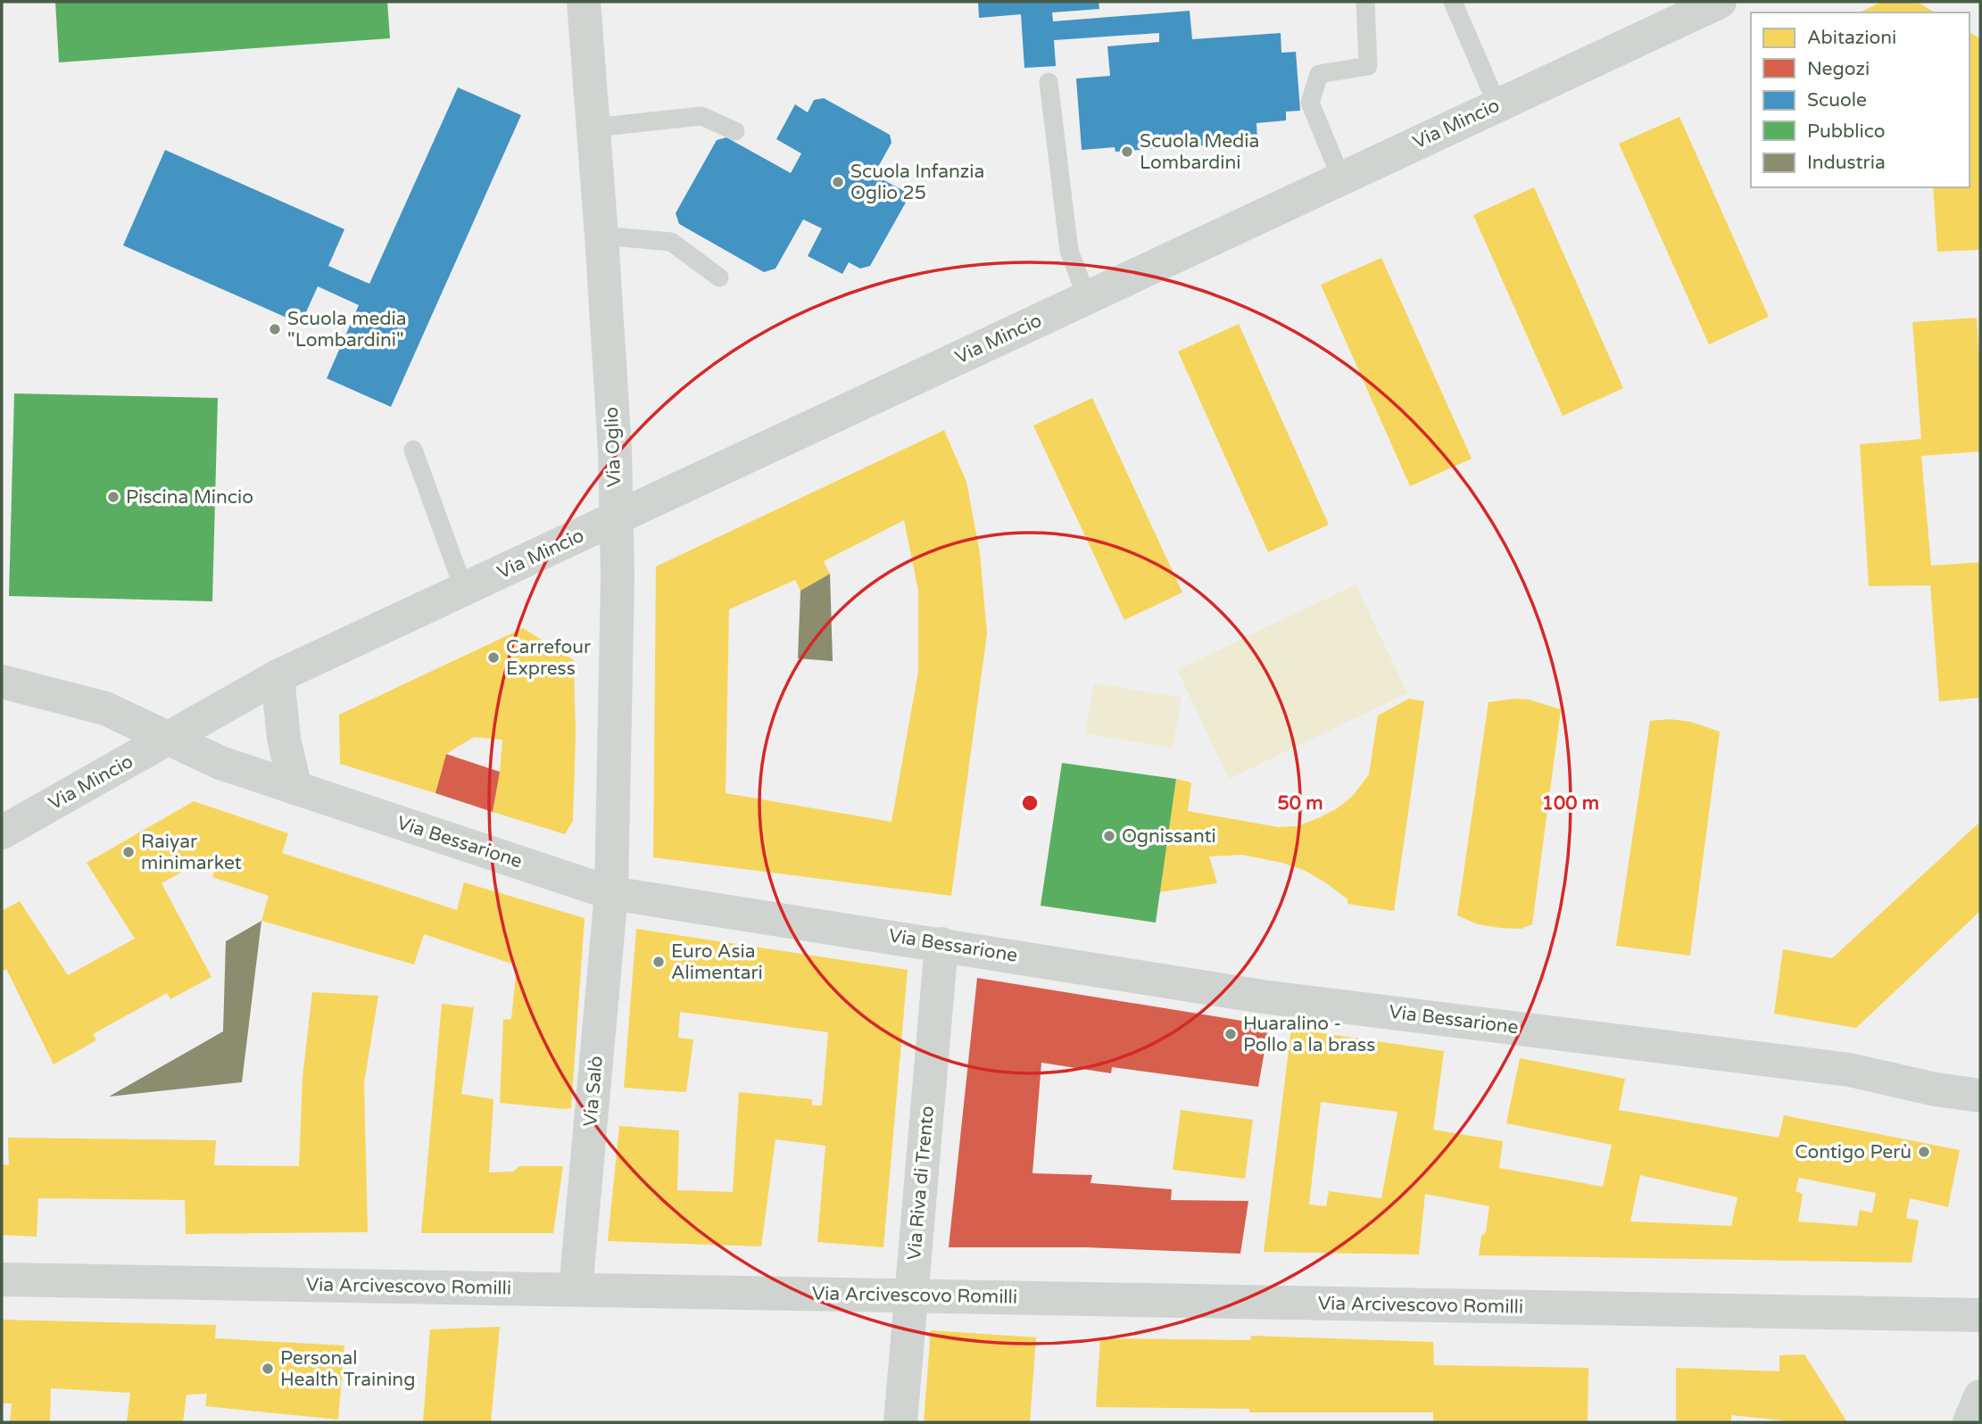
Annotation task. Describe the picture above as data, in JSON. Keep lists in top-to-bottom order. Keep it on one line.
{"streets":{"street":["Via Mincio","Via Oglio","Via Bessarione","Via Salò","Via Riva di Trento","Via Arcivescovo Romilli"]},"crossings":[["Via Mincio","Via Oglio"],["Via Mincio","Via Bessarione"],["Via Oglio","Via Bessarione"],["Via Oglio","Via Salò"],["Via Bessarione","Via Salò"],["Via Bessarione","Via Riva di Trento"],["Via Salò","Via Arcivescovo Romilli"],["Via Riva di Trento","Via Arcivescovo Romilli"]],"places":["Scuola Media Lombardini","Scuola Infanzia Oglio 25","Scuola media \"Lombardini\"","Piscina Mincio","Carrefour Express","Ognissanti","Raiyar minimarket","Euro Asia Alimentari","Huaralino - Pollo a la brass","Contigo Perù","Personal Health Training"],"legend":["Abitazioni","Negozi","Scuole","Pubblico","Industria"],"rings":["50 m","100 m"]}
